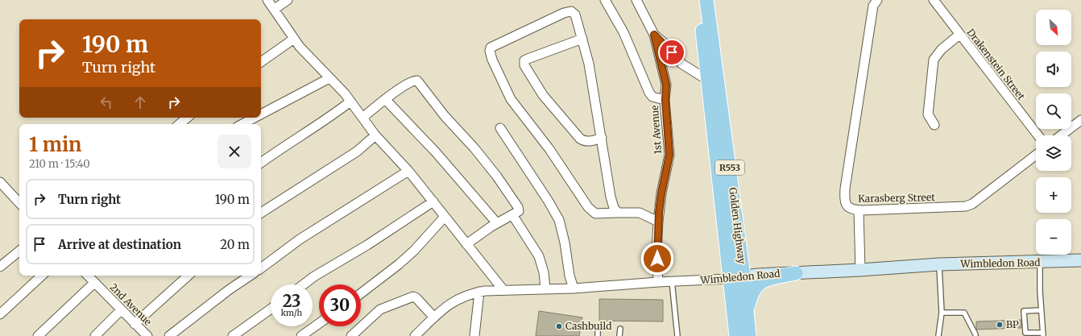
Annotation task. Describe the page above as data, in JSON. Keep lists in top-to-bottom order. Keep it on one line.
{"streets":{"main road":["R553","Golden Highway"],"street":["Drakenstein Street","1st Avenue","Karasberg Street","Wimbledon Road","2nd Avenue"]},"crossings":[["1st Avenue","Wimbledon Road"],["Golden Highway","Wimbledon Road"]],"places":["BP","Cashbuild"],"north":"bottom right","page":{"map_buttons":["+","−"],"turn":["190 m","Turn right"],"heading":["1 min","210 m · 15:40"],"list":[{"name":"Turn right","value":"190 m"},{"name":"Arrive at destination","value":"20 m"}],"speed":"23 km/h","limit":"30"}}
